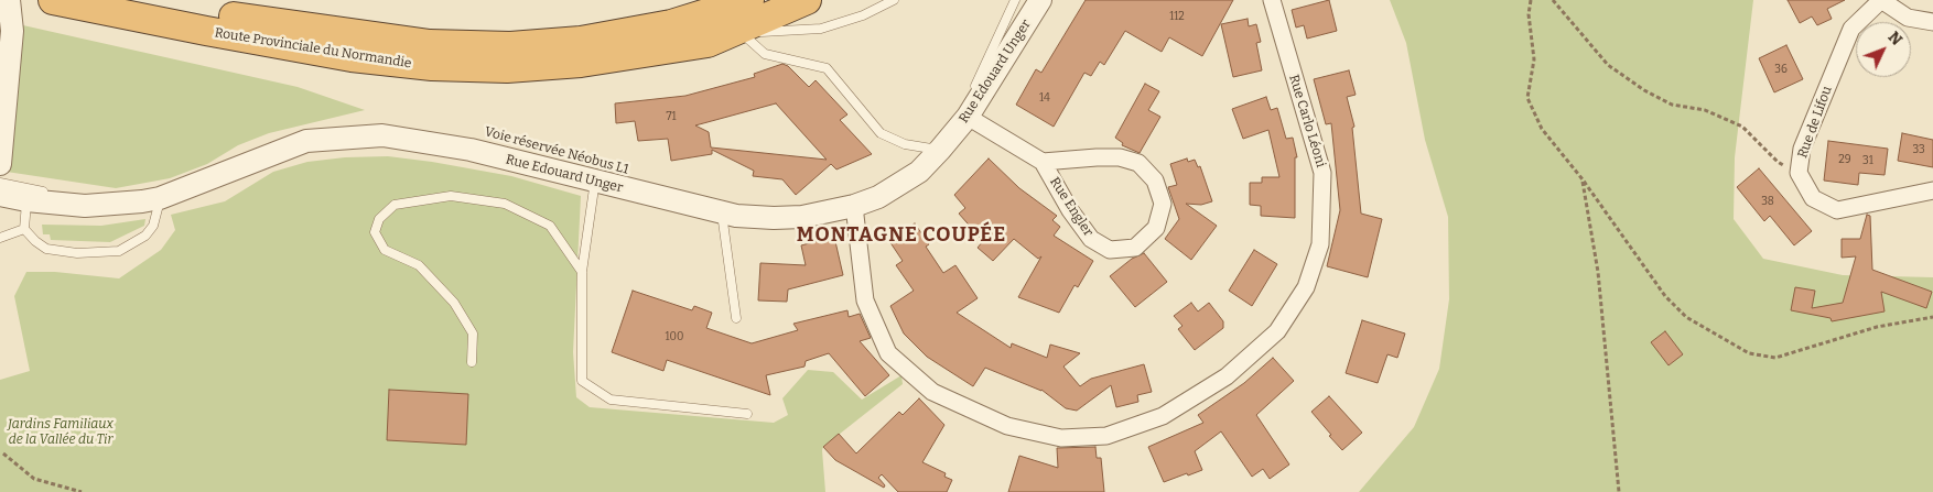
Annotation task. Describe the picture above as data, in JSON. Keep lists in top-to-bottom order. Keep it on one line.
{"streets":{"highway":["Route Provinciale du Normandie"],"street":["Rue Edouard Unger","Rue Carlo Léoni","Rue de Lifou","Rue Engler"],"lane":["Voie réservée Néobus L1"]},"crossings":[["Rue Edouard Unger","Rue Carlo Léoni"],["Rue Edouard Unger","Rue Engler"]],"districts":["MONTAGNE COUPÉE"],"parks":["Jardins Familiaux de la Vallée du Tir"],"house_numbers":["112","36","14","71","33","29","31","38","100"],"north":"top right"}
